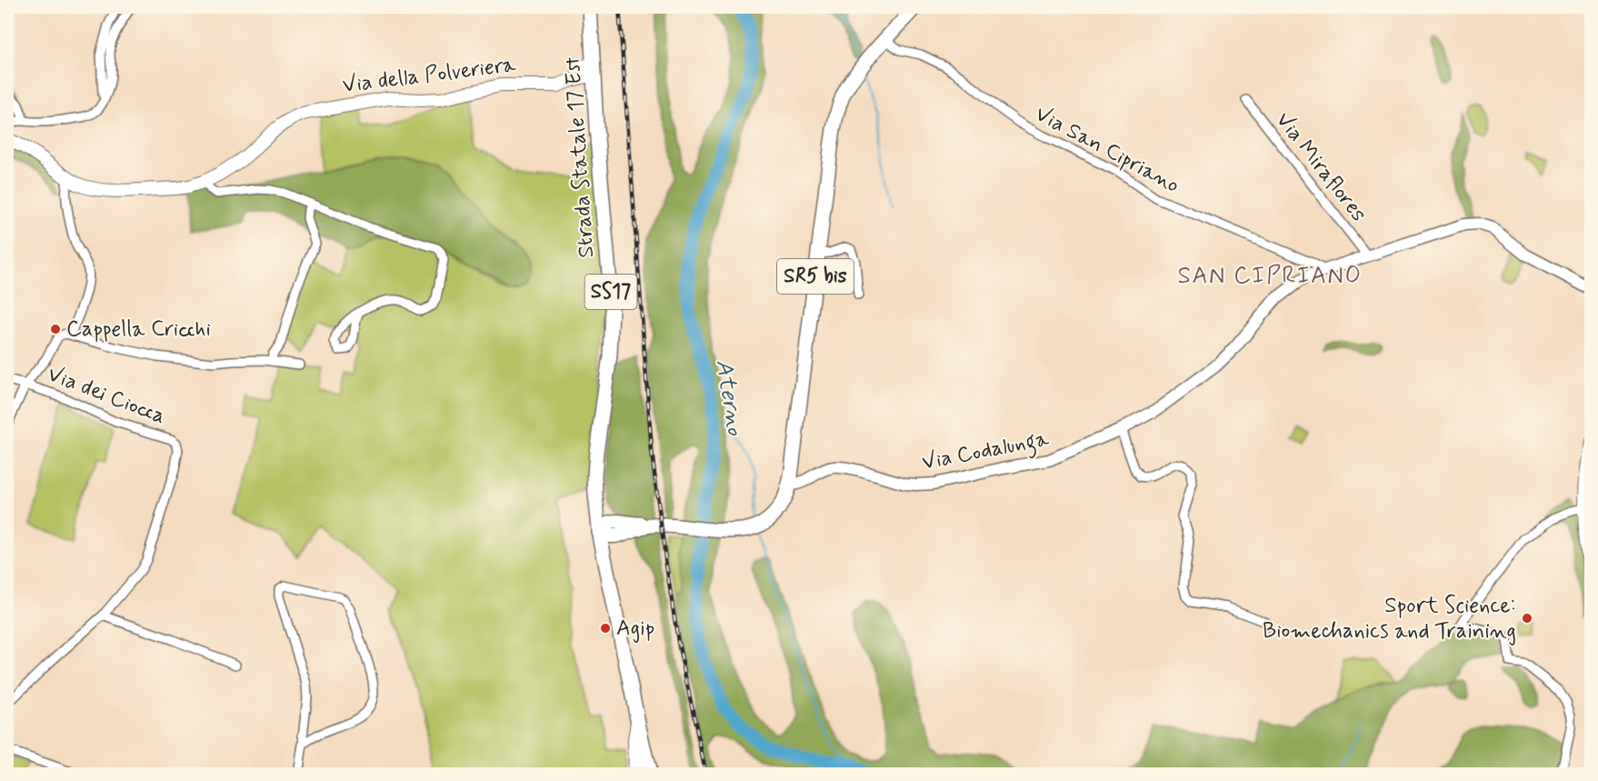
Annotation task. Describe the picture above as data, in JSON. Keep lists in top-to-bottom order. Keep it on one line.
{"streets":{"main road":["Via della Polveriera","Strada Statale 17 Est","SR5 bis","SS17"],"street":["Via San Cipriano","Via Miraflores","Via dei Ciocca","Via Codalunga"]},"crossings":[["Via della Polveriera","Strada Statale 17 Est"],["Via San Cipriano","SR5 bis"],["Via San Cipriano","Via Codalunga"],["Strada Statale 17 Est","SR5 bis"],["Strada Statale 17 Est","SS17"],["Via Miraflores","Via Codalunga"],["SR5 bis","SS17"],["SR5 bis","Via Codalunga"]],"districts":["SAN CIPRIANO"],"water":["Aterno"],"places":["Cappella Cricchi","Sport Science: Biomechanics and Training","Agip"]}
